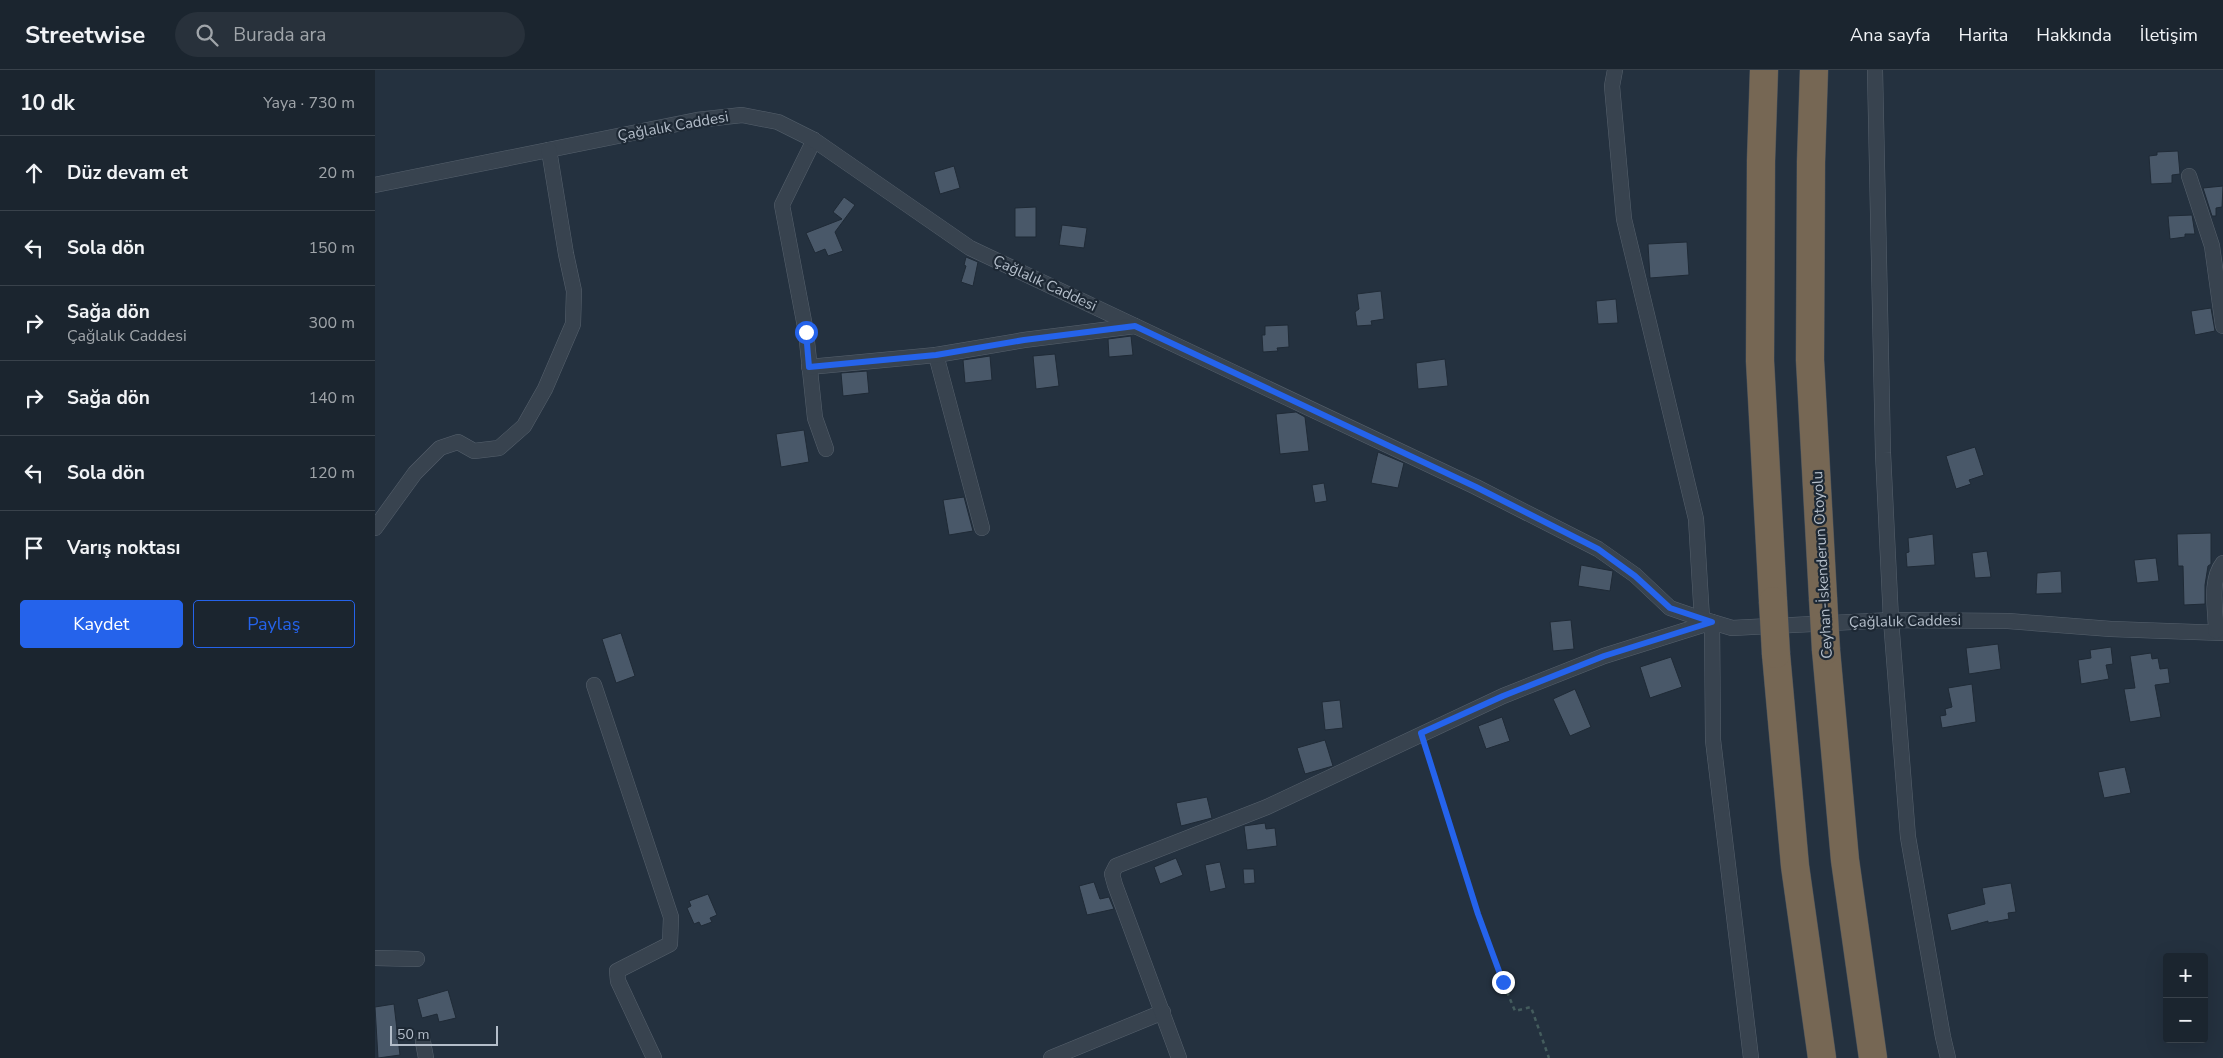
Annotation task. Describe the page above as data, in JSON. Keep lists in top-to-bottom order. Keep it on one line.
{"streets":{"highway":["Ceyhan-İskenderun Otoyolu"],"street":["Çağlalık Caddesi"]},"scale_bar":"50 m","page":{"header":"Streetwise","search":"Burada ara","nav":["Ana sayfa","Harita","Hakkında","İletişim"],"heading":["10 dk","Yaya · 730 m"],"list":[["Düz devam et","20 m"],["Sola dön","150 m"],["Sağa dön","Çağlalık Caddesi","300 m"],["Sağa dön","140 m"],["Sola dön","120 m"],"Varış noktası"],"buttons":["Kaydet","Paylaş"],"map_buttons":["+","−"],"scale":"50 m"}}
